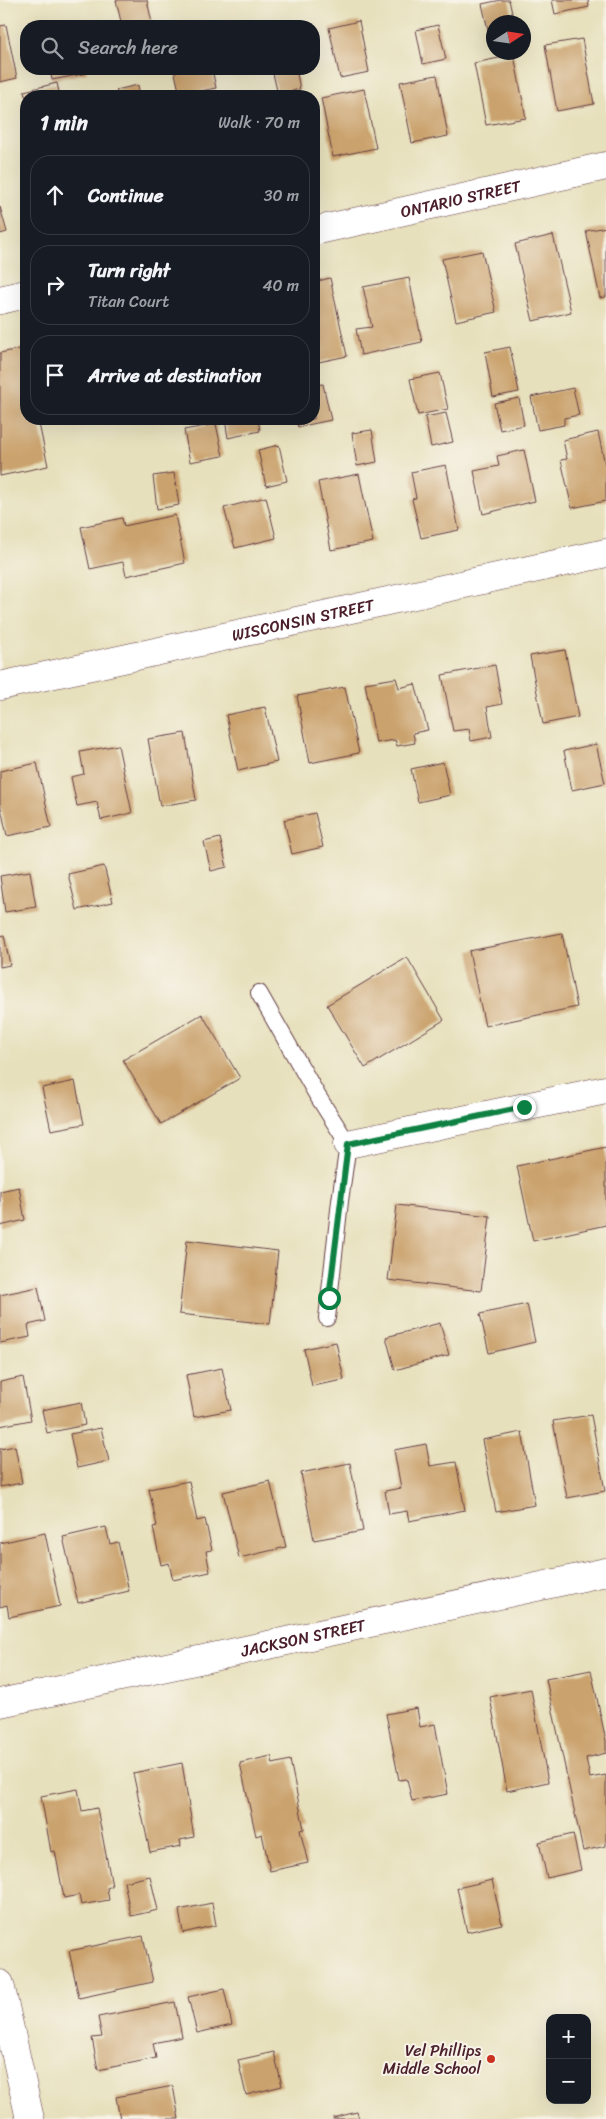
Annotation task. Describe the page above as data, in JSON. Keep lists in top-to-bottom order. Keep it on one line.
{"streets":{"street":["ONTARIO STREET","WISCONSIN STREET","JACKSON STREET"]},"places":["Vel Phillips Middle School"],"north":"right","page":{"search":"Search here","heading":["1 min","Walk · 70 m"],"list":[["Continue","30 m"],["Turn right","Titan Court","40 m"],"Arrive at destination"],"map_buttons":["+","−"]}}
